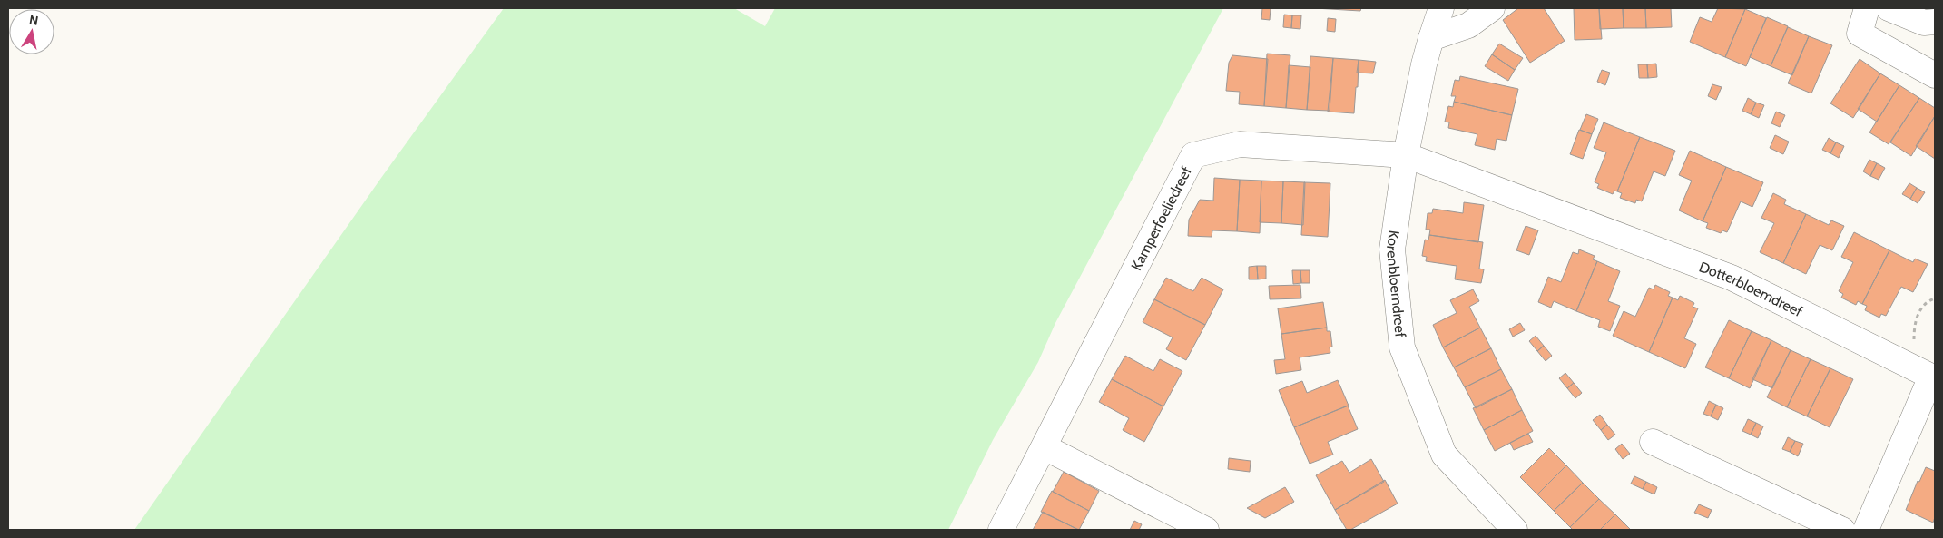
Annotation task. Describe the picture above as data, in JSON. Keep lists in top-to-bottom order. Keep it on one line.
{"streets":{"street":["Kamperfoeliedreef","Korenbloemdreef","Dotterbloemdreef"]},"crossings":[["Kamperfoeliedreef","Korenbloemdreef"],["Kamperfoeliedreef","Dotterbloemdreef"],["Korenbloemdreef","Dotterbloemdreef"]],"north":"top"}
